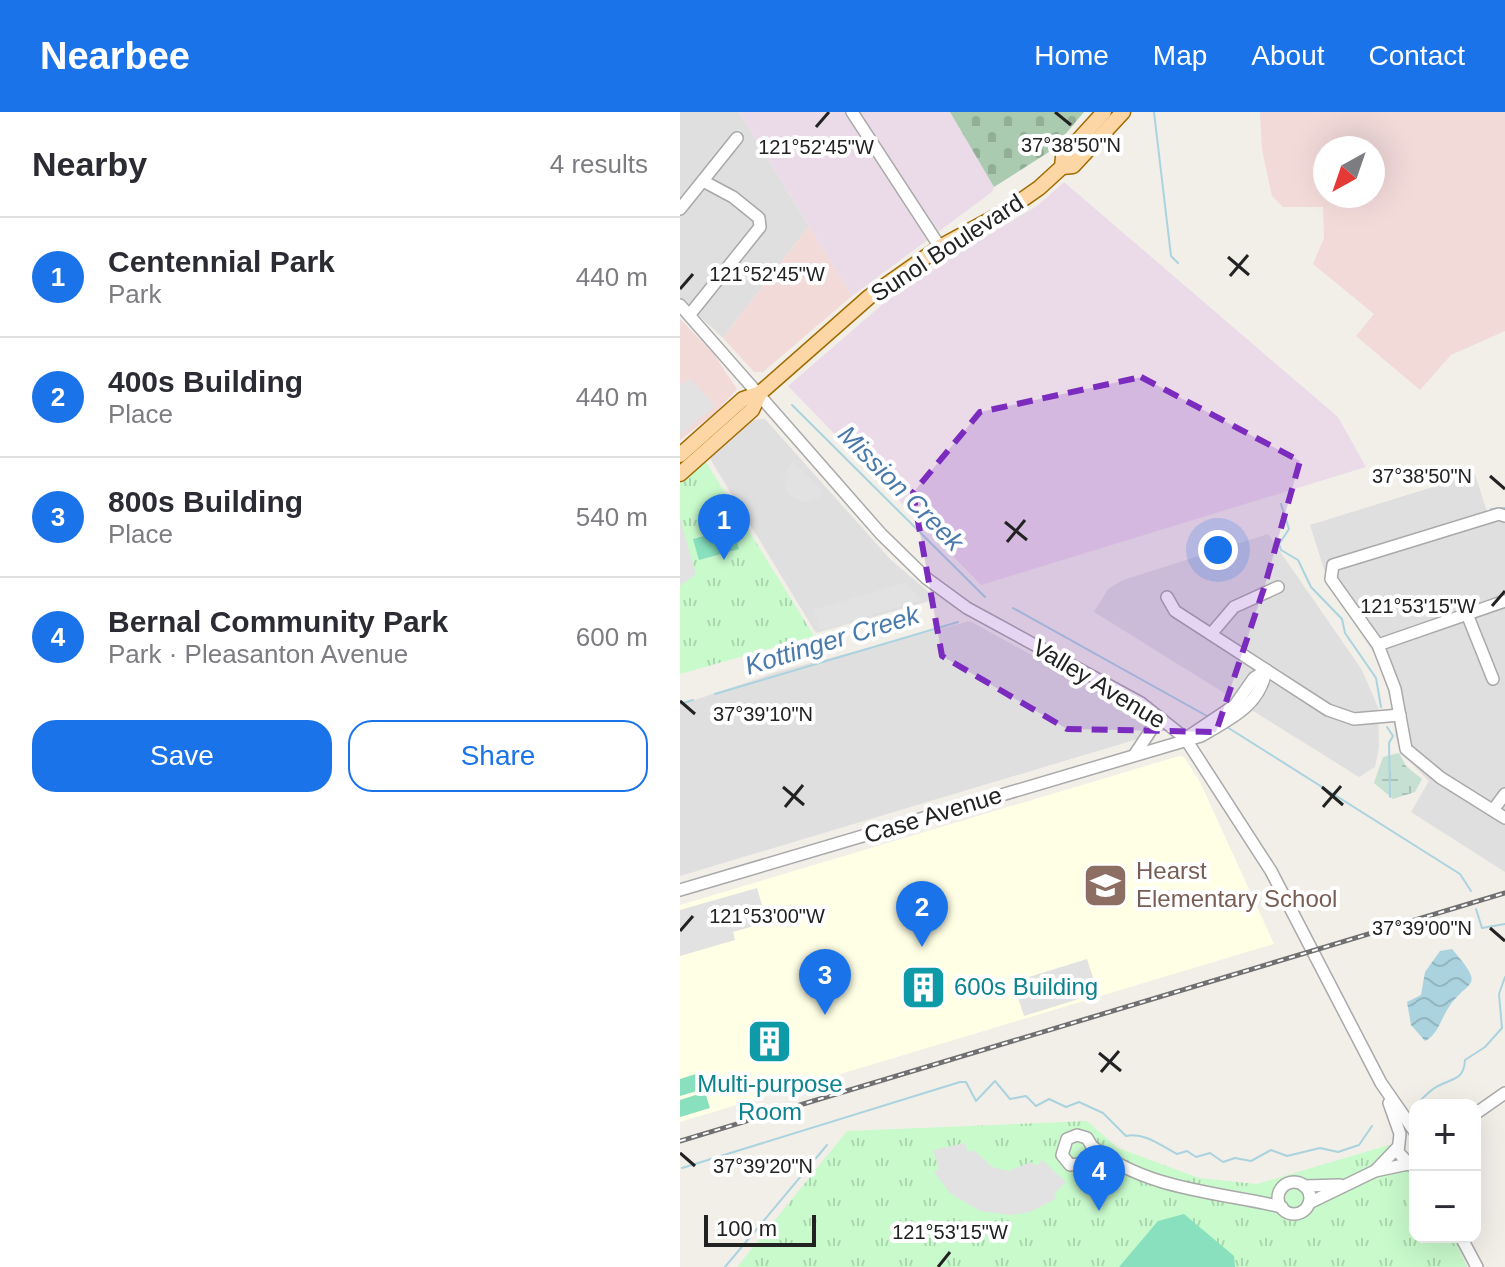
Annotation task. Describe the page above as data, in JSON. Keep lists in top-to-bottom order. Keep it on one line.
{"streets":{"main road":["Sunol Boulevard"],"street":["Valley Avenue","Case Avenue"]},"crossings":[["Sunol Boulevard","Valley Avenue"],["Valley Avenue","Case Avenue"]],"water":["Mission Creek","Kottinger Creek"],"places":{"school or university":["Hearst Elementary School"],"building":["600s Building","Multi-purpose Room"]},"scale_bar":"100 m","north":"bottom left","page":{"header":"Nearbee","nav":["Home","Map","About","Contact"],"heading":["Nearby","4 results"],"list":[{"mark":"1","name":"Centennial Park","note":"Park","value":"440 m"},{"mark":"2","name":"400s Building","note":"Place","value":"440 m"},{"mark":"3","name":"800s Building","note":"Place","value":"540 m"},{"mark":"4","name":"Bernal Community Park","note":"Park · Pleasanton Avenue","value":"600 m"}],"pins":["1","2","3","4"],"buttons":["Save","Share"],"map_buttons":["+","−"],"scale":"100 m"},"coordinates":["37°38'50\"N","121°52'45\"W","121°53'15\"W","37°39'10\"N","121°53'00\"W","37°39'00\"N","37°39'20\"N"]}
